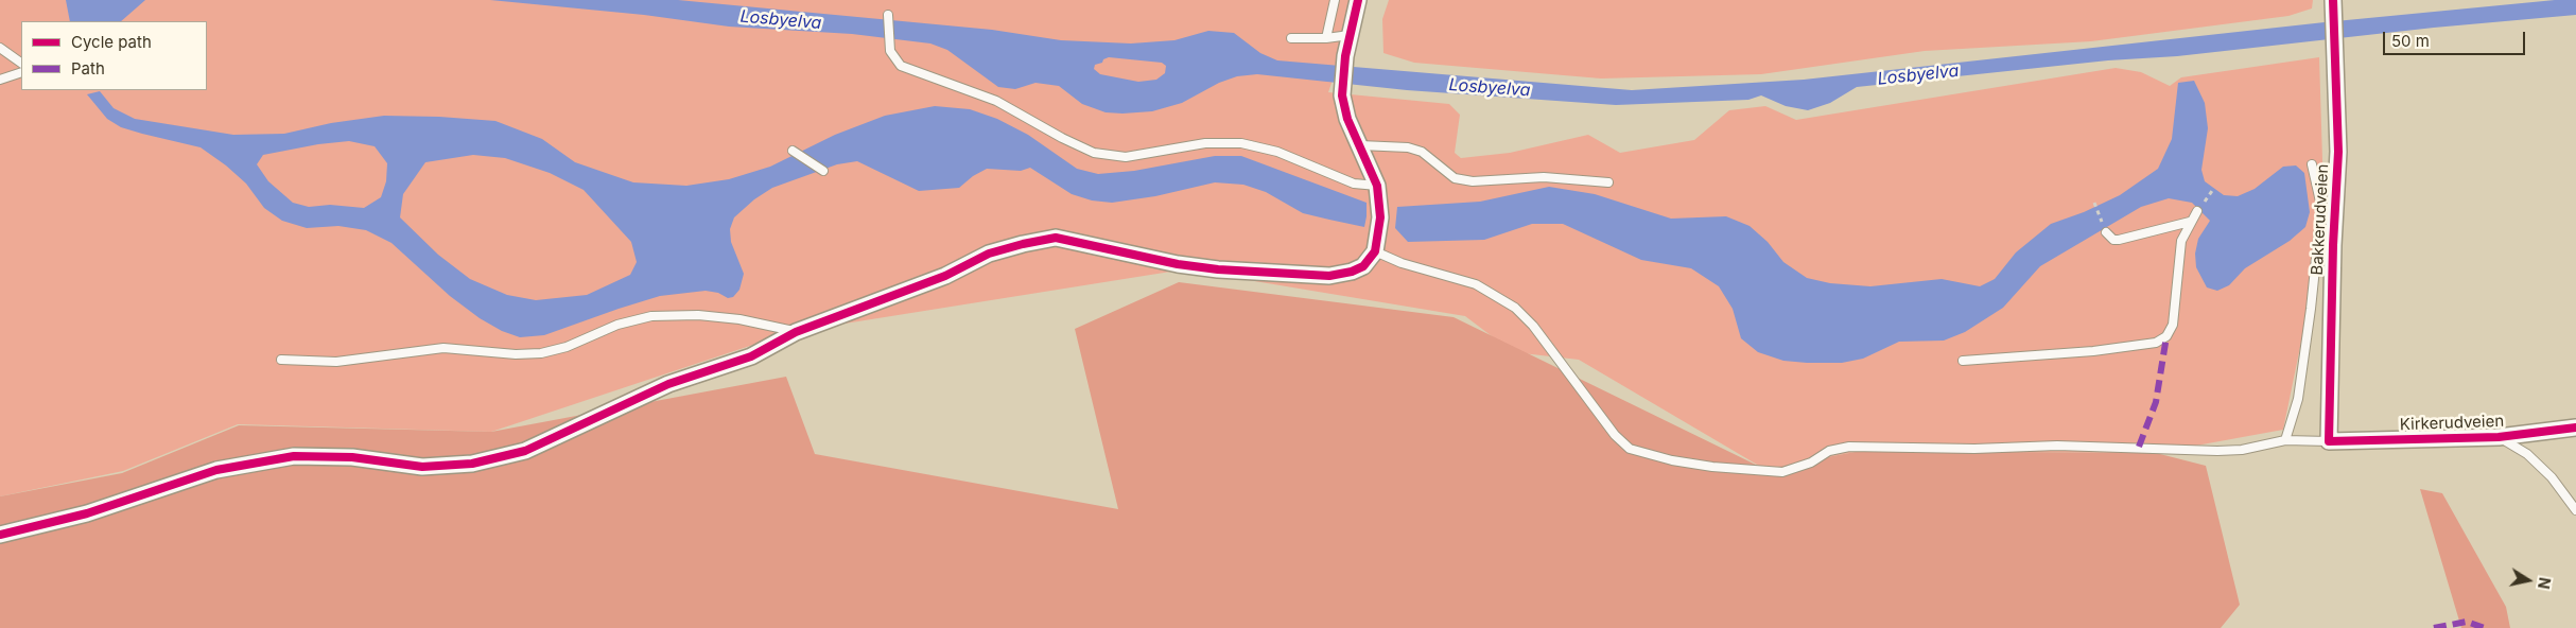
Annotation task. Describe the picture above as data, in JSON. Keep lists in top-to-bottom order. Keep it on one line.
{"streets":{"street":["Bakkerudveien","Kirkerudveien"]},"crossings":[["Bakkerudveien","Kirkerudveien"]],"water":["Losbyelva"],"legend":["Cycle path","Path"],"scale_bar":"50 m","north":"right"}
